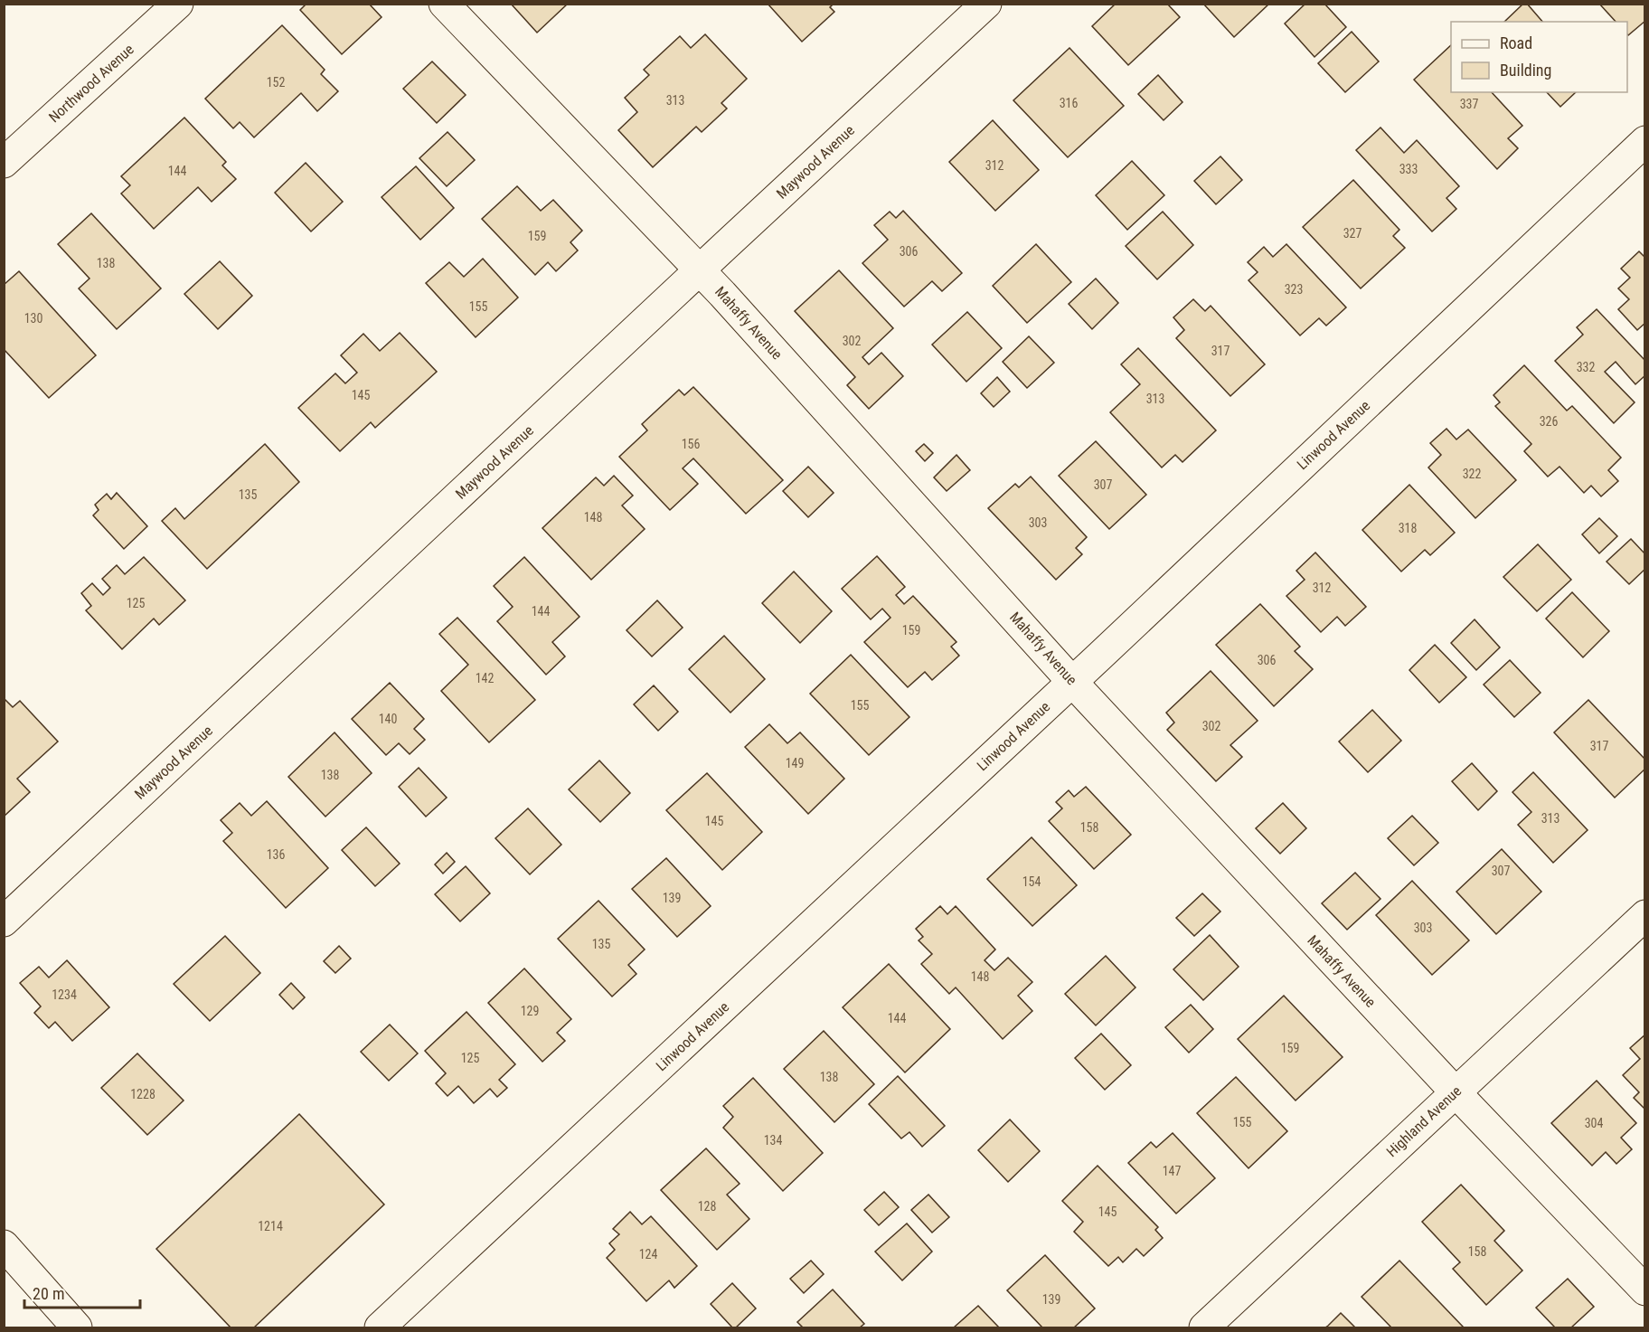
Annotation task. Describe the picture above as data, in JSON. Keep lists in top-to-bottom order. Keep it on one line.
{"streets":{"street":["Northwood Avenue","Maywood Avenue","Mahaffy Avenue","Linwood Avenue","Highland Avenue"]},"crossings":[["Maywood Avenue","Mahaffy Avenue"],["Mahaffy Avenue","Linwood Avenue"],["Mahaffy Avenue","Highland Avenue"]],"house_numbers":["152","313","316","337","312","333","144","327","159","306","138","323","155","130","302","317","332","145","313","326","156","322","307","135","148","303","318","312","125","144","159","306","142","155","140","302","317","149","138","313","145","158","136","307","154","139","303","135","148","1234","129","144","159","125","138","1228","155","304","134","147","128","145","1214","158","124","139"],"legend":["Road","Building"],"scale_bar":"20 m"}
